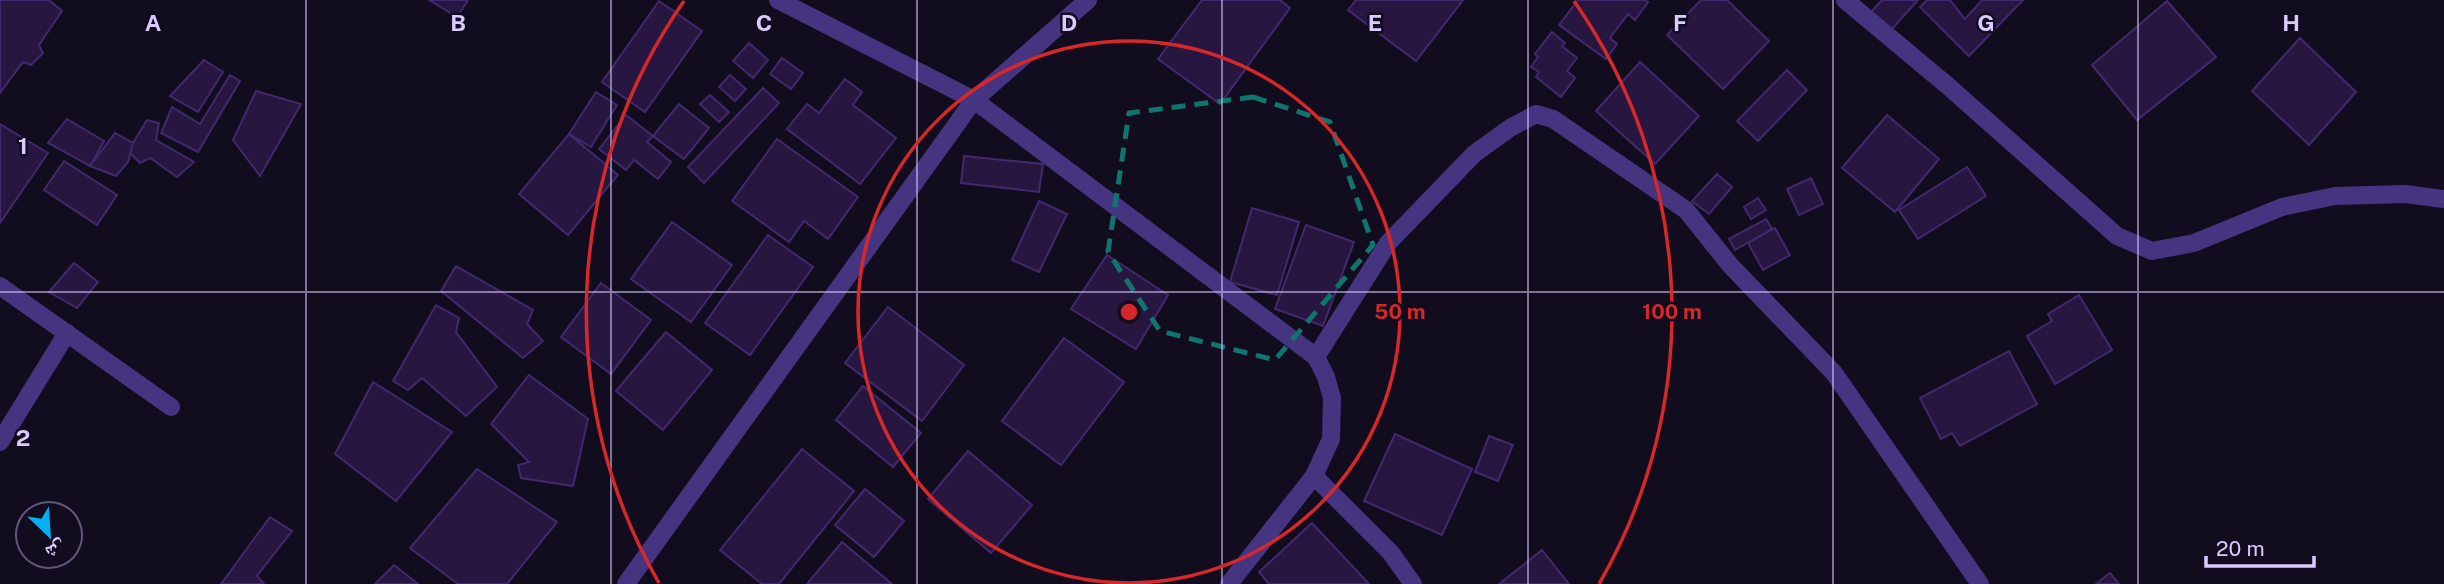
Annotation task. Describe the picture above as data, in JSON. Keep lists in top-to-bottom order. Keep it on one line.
{"scale_bar":"20 m","north":"bottom right","grid":{"columns":["A","B","C","D","E","F","G","H"],"rows":["1","2"]},"rings":["50 m","100 m"]}
